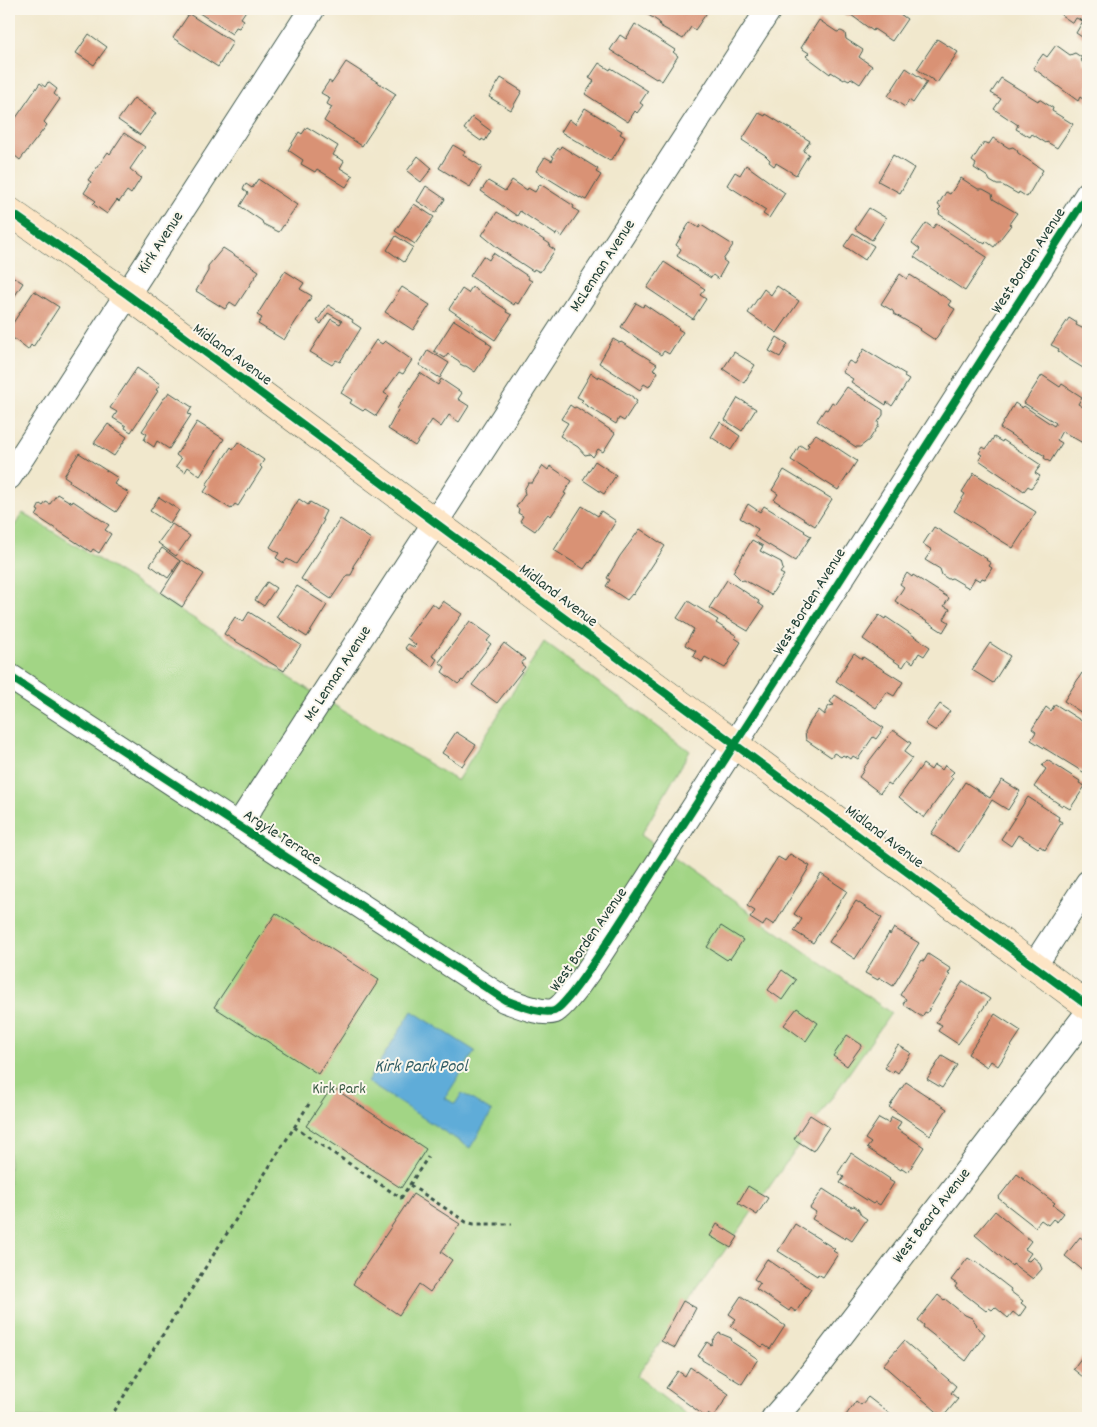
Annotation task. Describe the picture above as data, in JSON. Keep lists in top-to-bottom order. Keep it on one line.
{"streets":{"street":["Kirk Avenue","West Borden Avenue","McLennan Avenue","Midland Avenue","Mc Lennan Avenue","Argyle Terrace","West Beard Avenue"]},"crossings":[["Kirk Avenue","Midland Avenue"],["West Borden Avenue","Midland Avenue"],["West Borden Avenue","Argyle Terrace"],["McLennan Avenue","Midland Avenue"],["McLennan Avenue","Mc Lennan Avenue"],["Midland Avenue","Mc Lennan Avenue"],["Mc Lennan Avenue","Argyle Terrace"]],"water":["Kirk Park Pool"],"parks":["Kirk Park"]}
